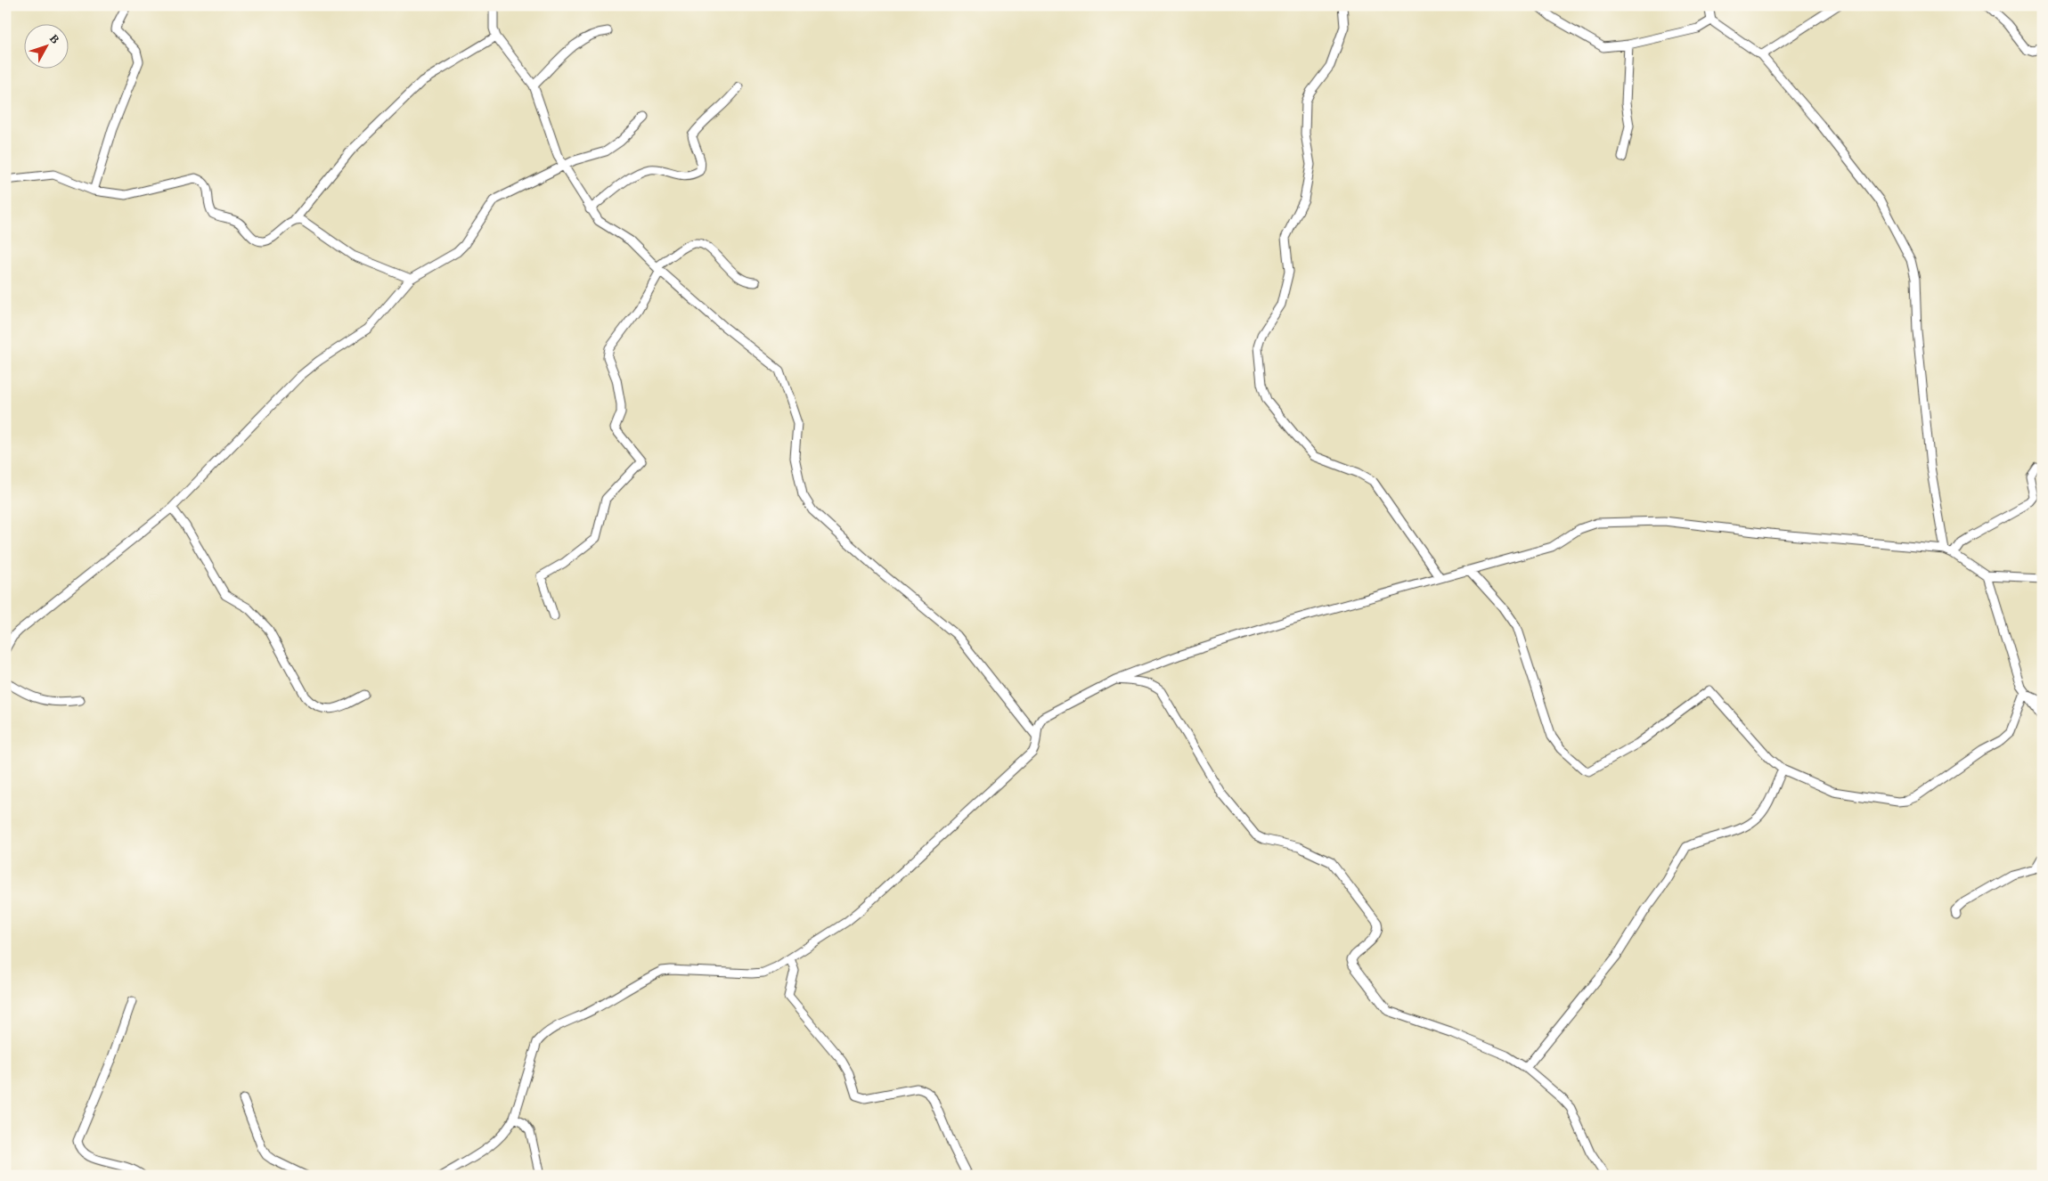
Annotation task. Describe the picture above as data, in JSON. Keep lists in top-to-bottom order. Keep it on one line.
{"north":"top right"}
